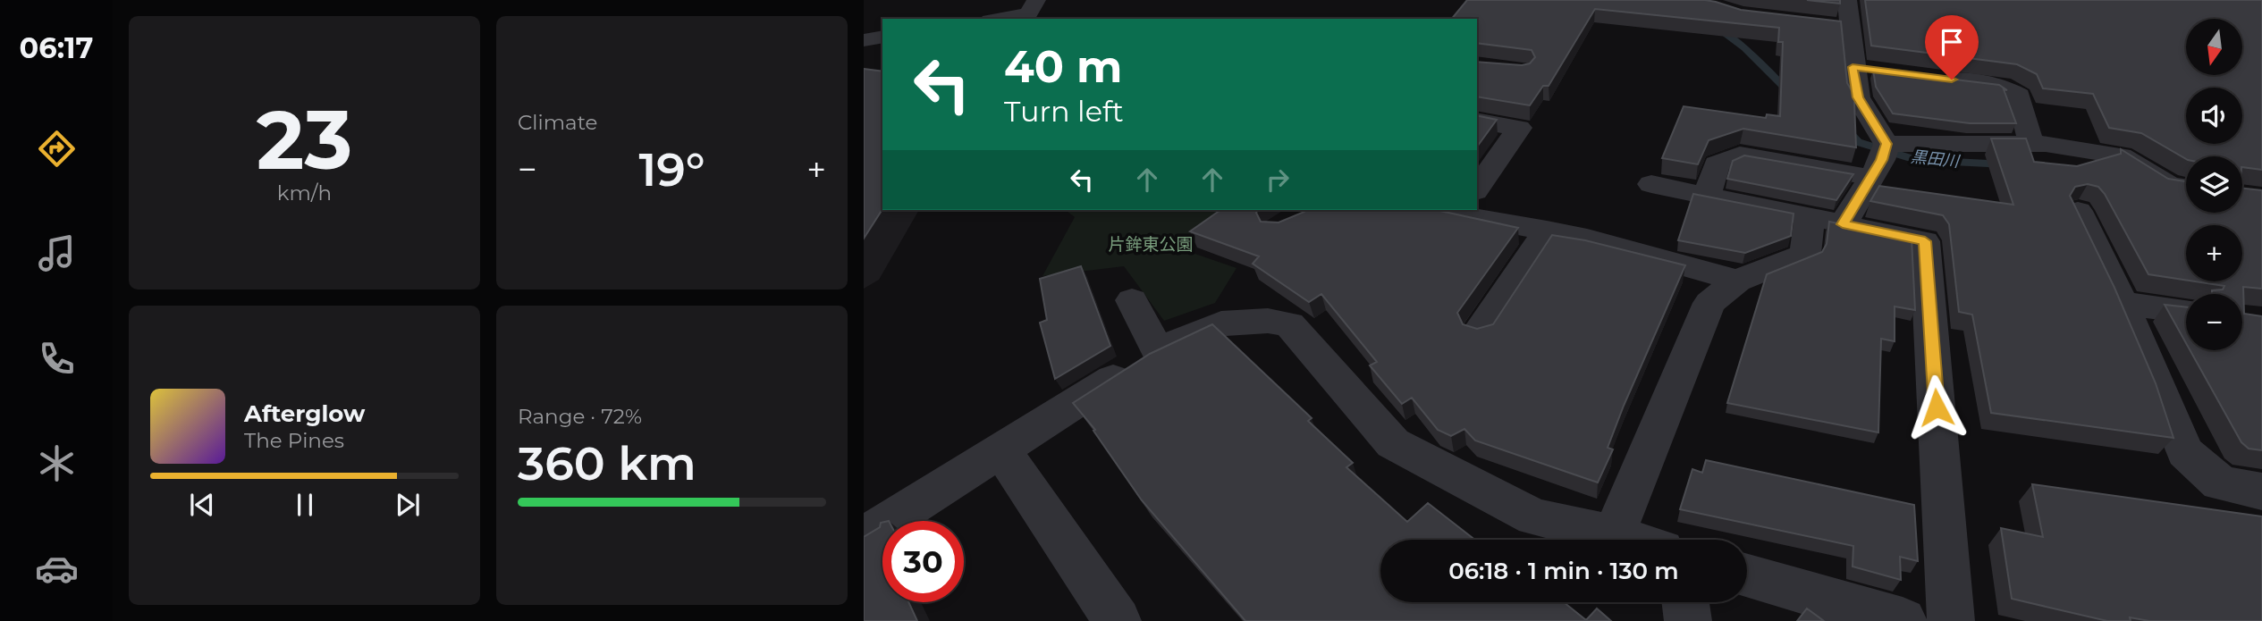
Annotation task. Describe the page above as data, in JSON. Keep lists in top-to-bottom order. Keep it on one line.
{"water":["黒田川"],"parks":["片鉾東公園"],"north":"bottom","page":{"tabs":"06:17","tile":[["23","km/h"],"Climate",["Range · 72%","360 km"]],"map_buttons":["+","−"],"turn":["40 m","Turn left"],"heat":["−","19°","+"],"song":["Afterglow","The Pines"],"limit":"30","trip":"06:18 · 1 min · 130 m"}}
